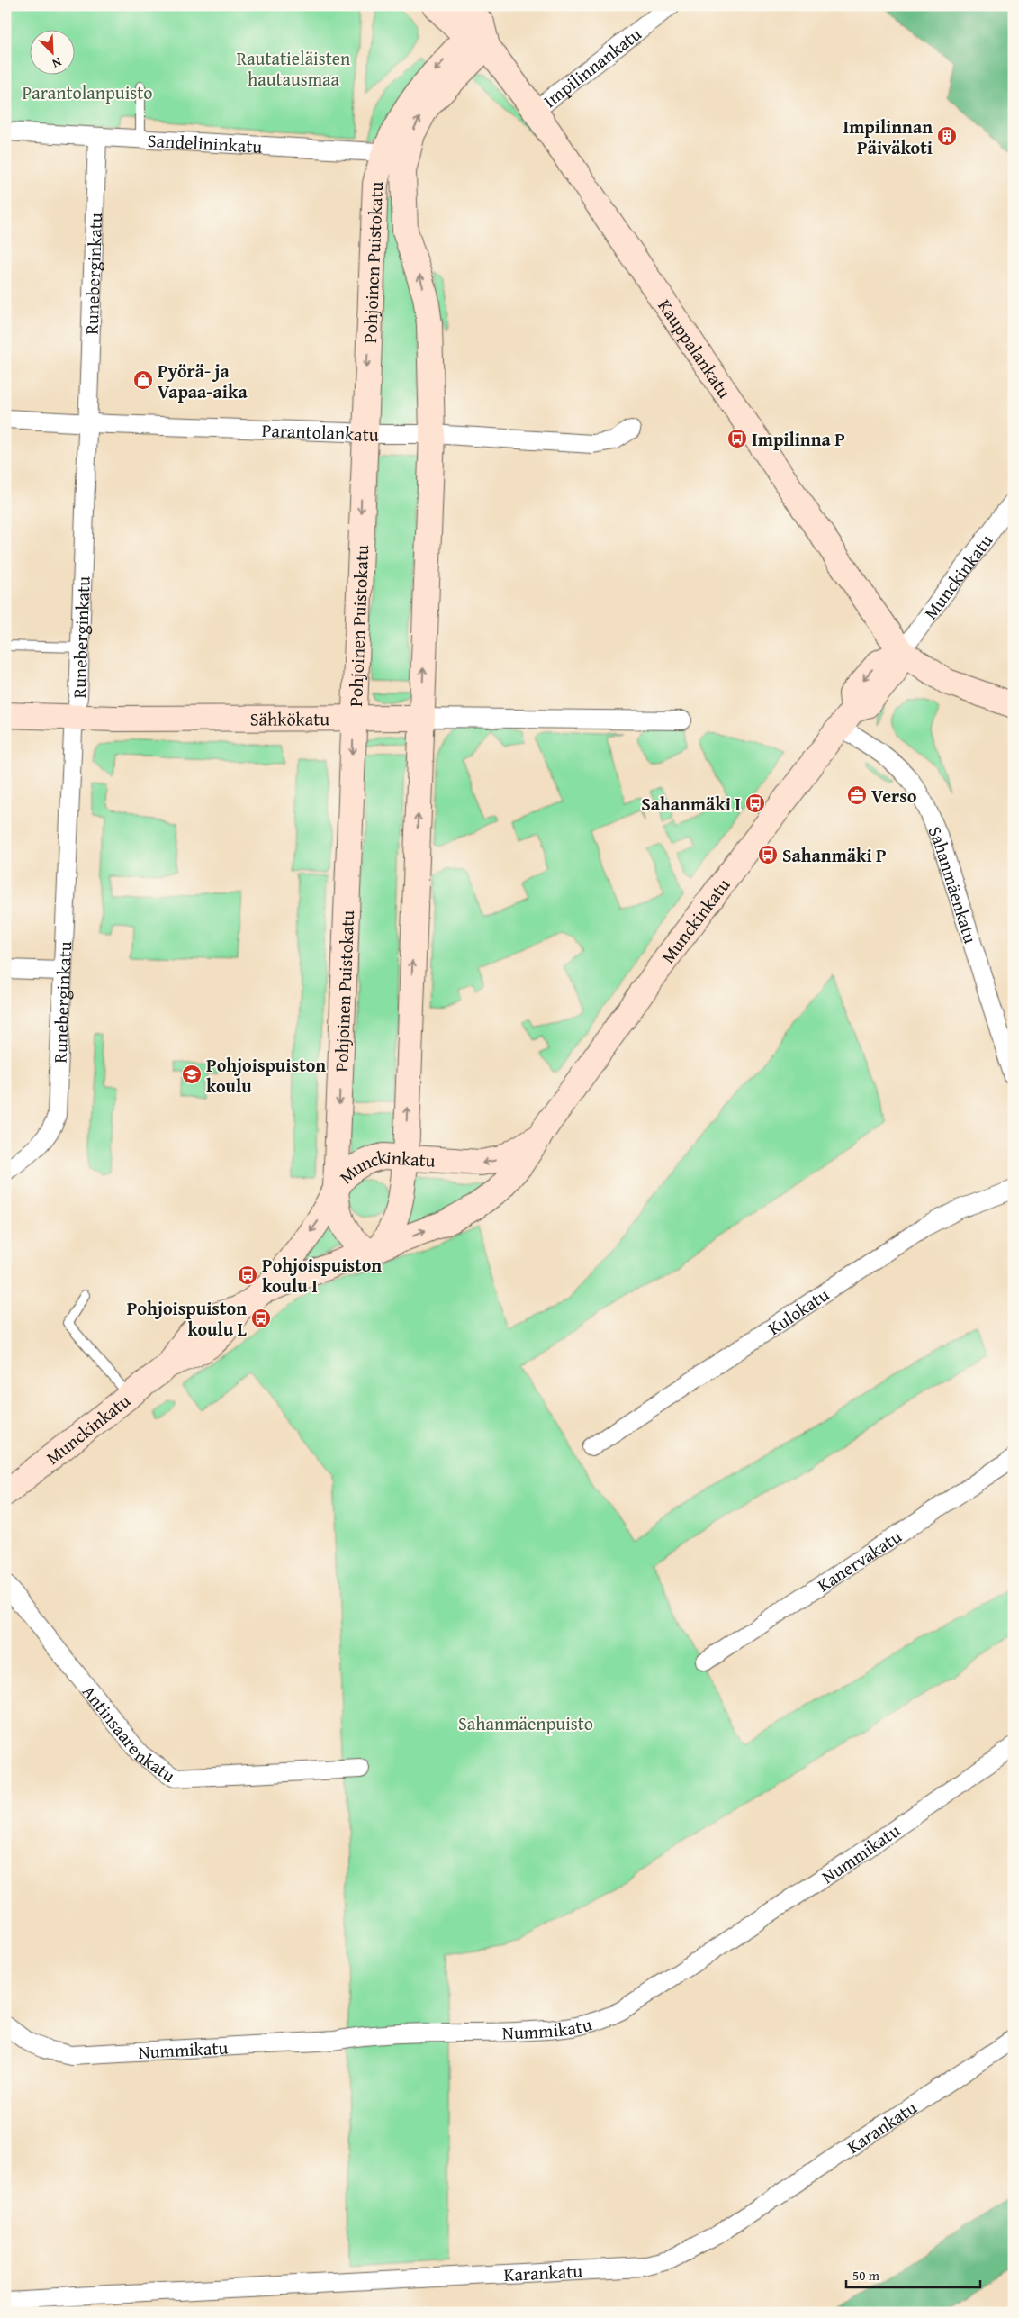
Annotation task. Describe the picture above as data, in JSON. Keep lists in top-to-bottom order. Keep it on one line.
{"streets":{"street":["Impilinnankatu","Sandelininkatu","Pohjoinen Puistokatu","Runeberginkatu","Kauppalankatu","Parantolankatu","Munckinkatu","Sähkökatu","Sahanmäenkatu","Kulokatu","Kanervakatu","Antinsaarenkatu","Nummikatu","Karankatu"]},"crossings":[["Impilinnankatu","Kauppalankatu"],["Sandelininkatu","Pohjoinen Puistokatu"],["Sandelininkatu","Runeberginkatu"],["Pohjoinen Puistokatu","Kauppalankatu"],["Pohjoinen Puistokatu","Parantolankatu"],["Pohjoinen Puistokatu","Munckinkatu"],["Pohjoinen Puistokatu","Sähkökatu"],["Runeberginkatu","Parantolankatu"],["Runeberginkatu","Sähkökatu"],["Kauppalankatu","Munckinkatu"],["Munckinkatu","Sahanmäenkatu"]],"parks":["Rautatieläisten hautausmaa","Parantolanpuisto","Sahanmäenpuisto"],"places":{"building":["Impilinnan Päiväkoti"],"shop":["Pyörä- ja Vapaa-aika"],"bus stop":["Impilinna P","Sahanmäki I","Sahanmäki P","Pohjoispuiston koulu I","Pohjoispuiston koulu L"],"office":["Verso"],"school or university":["Pohjoispuiston koulu"]},"scale_bar":"50 m","north":"bottom right"}
